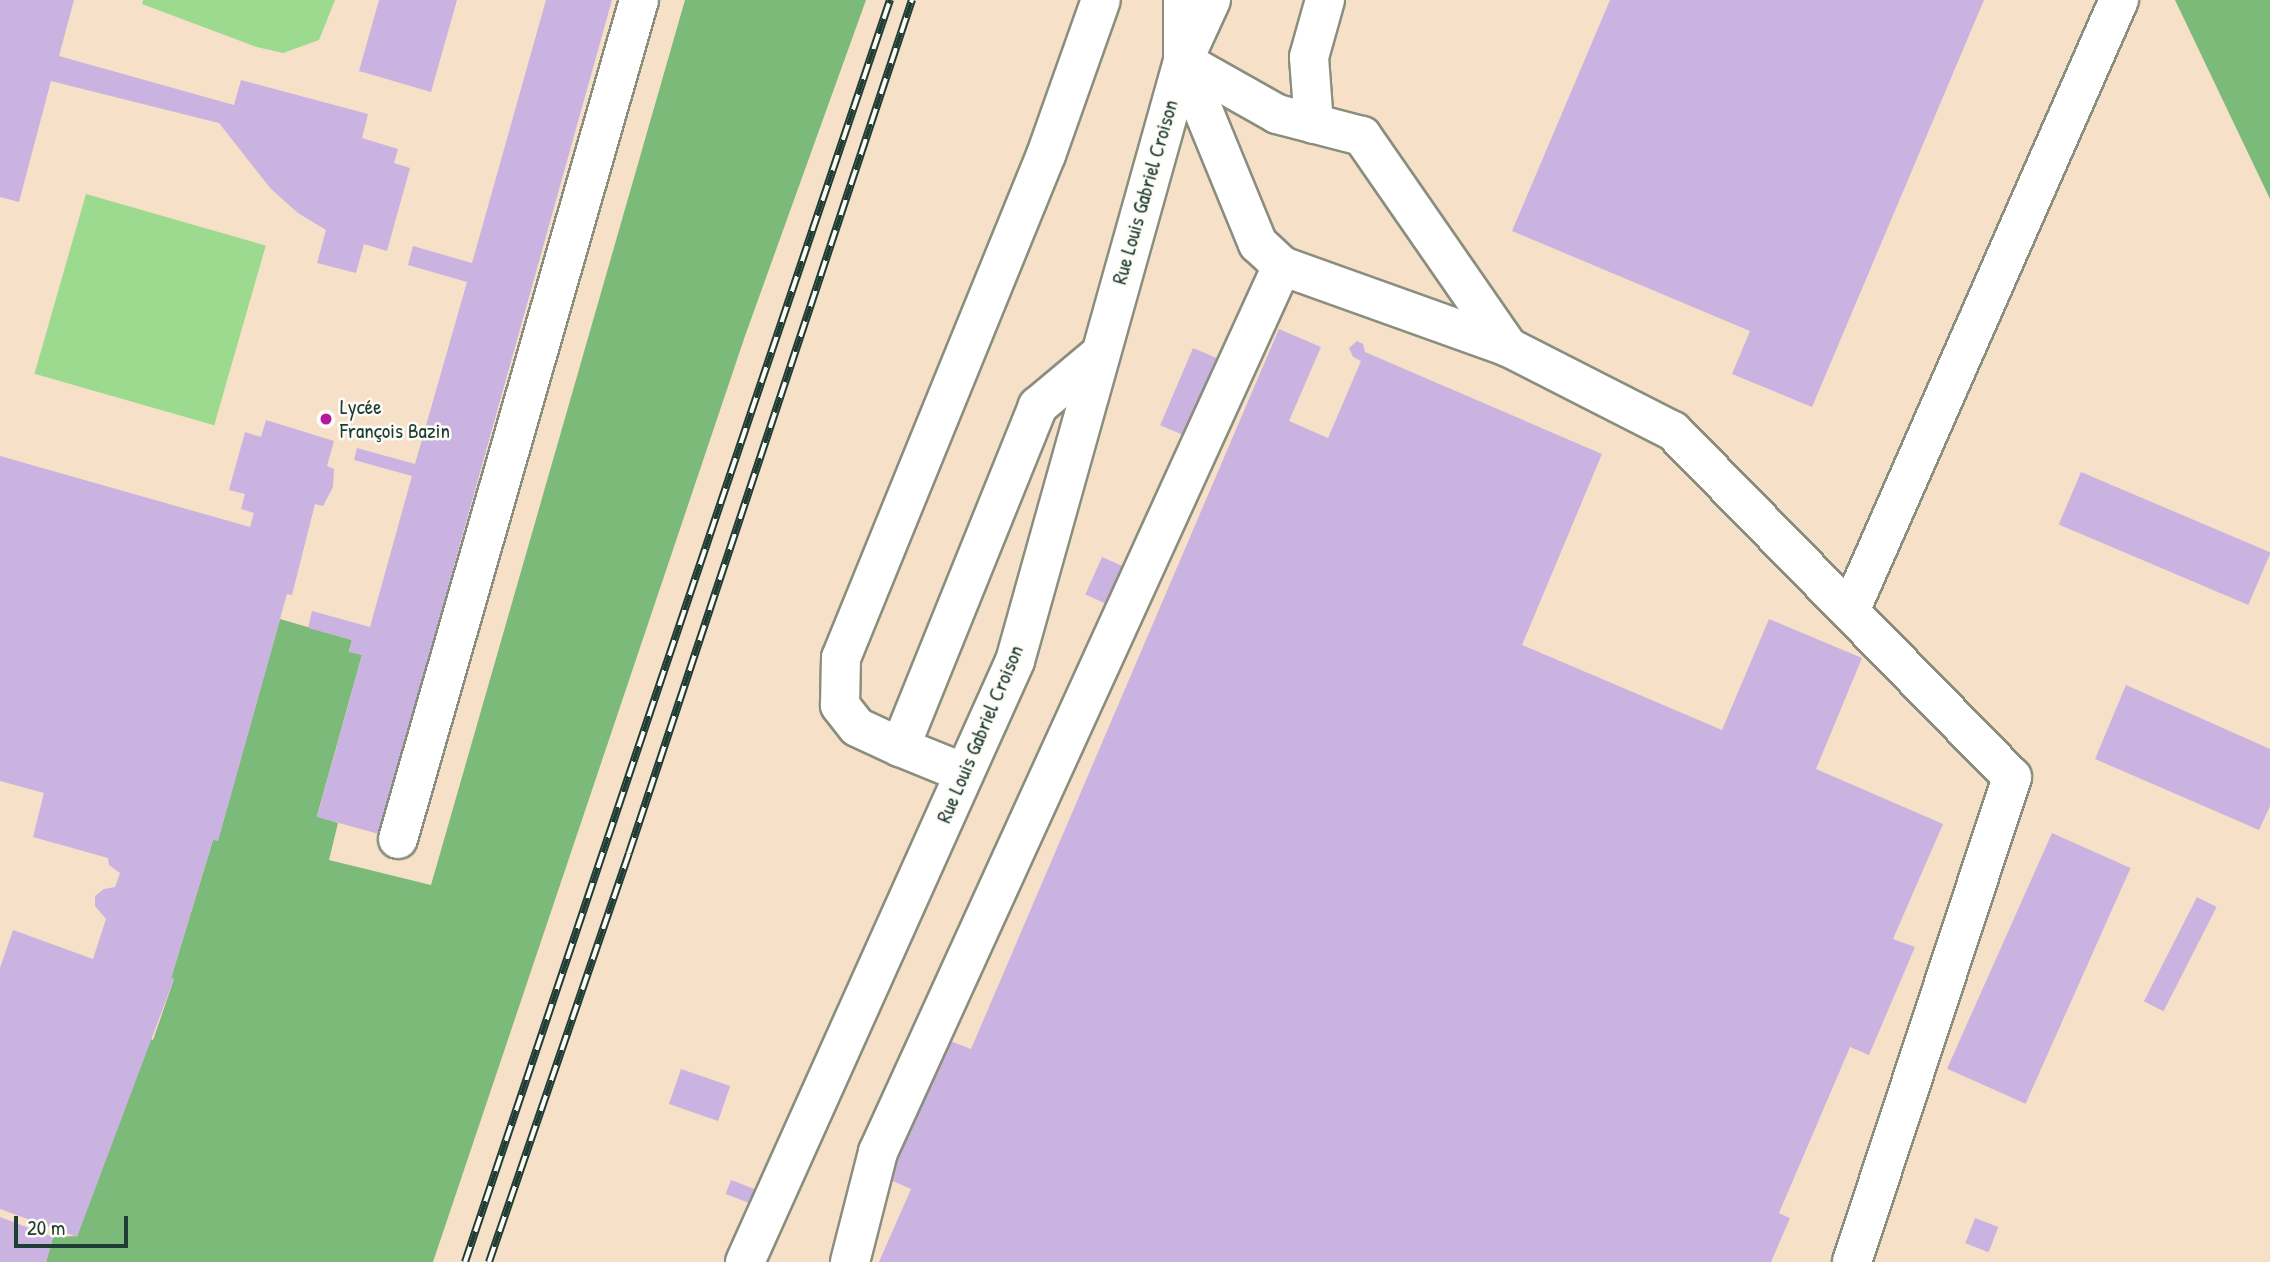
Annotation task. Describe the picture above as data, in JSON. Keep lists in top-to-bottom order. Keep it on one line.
{"streets":{"street":["Rue Louis Gabriel Croison"]},"places":["Lycée François Bazin"],"scale_bar":"20 m"}
